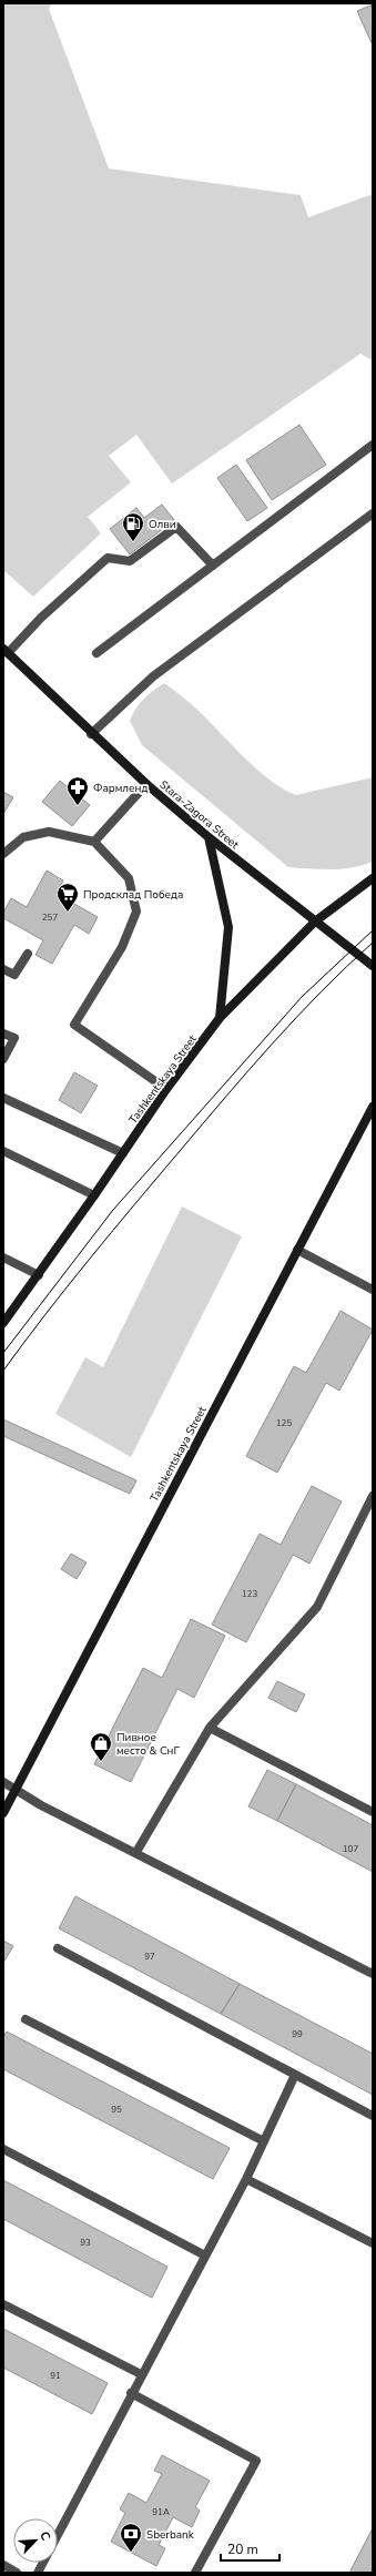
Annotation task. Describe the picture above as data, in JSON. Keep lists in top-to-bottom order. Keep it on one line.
{"streets":{"main road":["Stara-Zagora Street","Tashkentskaya Street"]},"crossings":[["Stara-Zagora Street","Tashkentskaya Street"]],"places":{"fuel station":["Олви"],"pharmacy":["Фармленд"],"supermarket":["Продсклад Победа"],"shop":["Пивное место & СнГ"],"bank":["Sberbank"]},"house_numbers":["257","125","123","107","97","99","95","93","91","91А"],"scale_bar":"20 m","north":"top right"}
